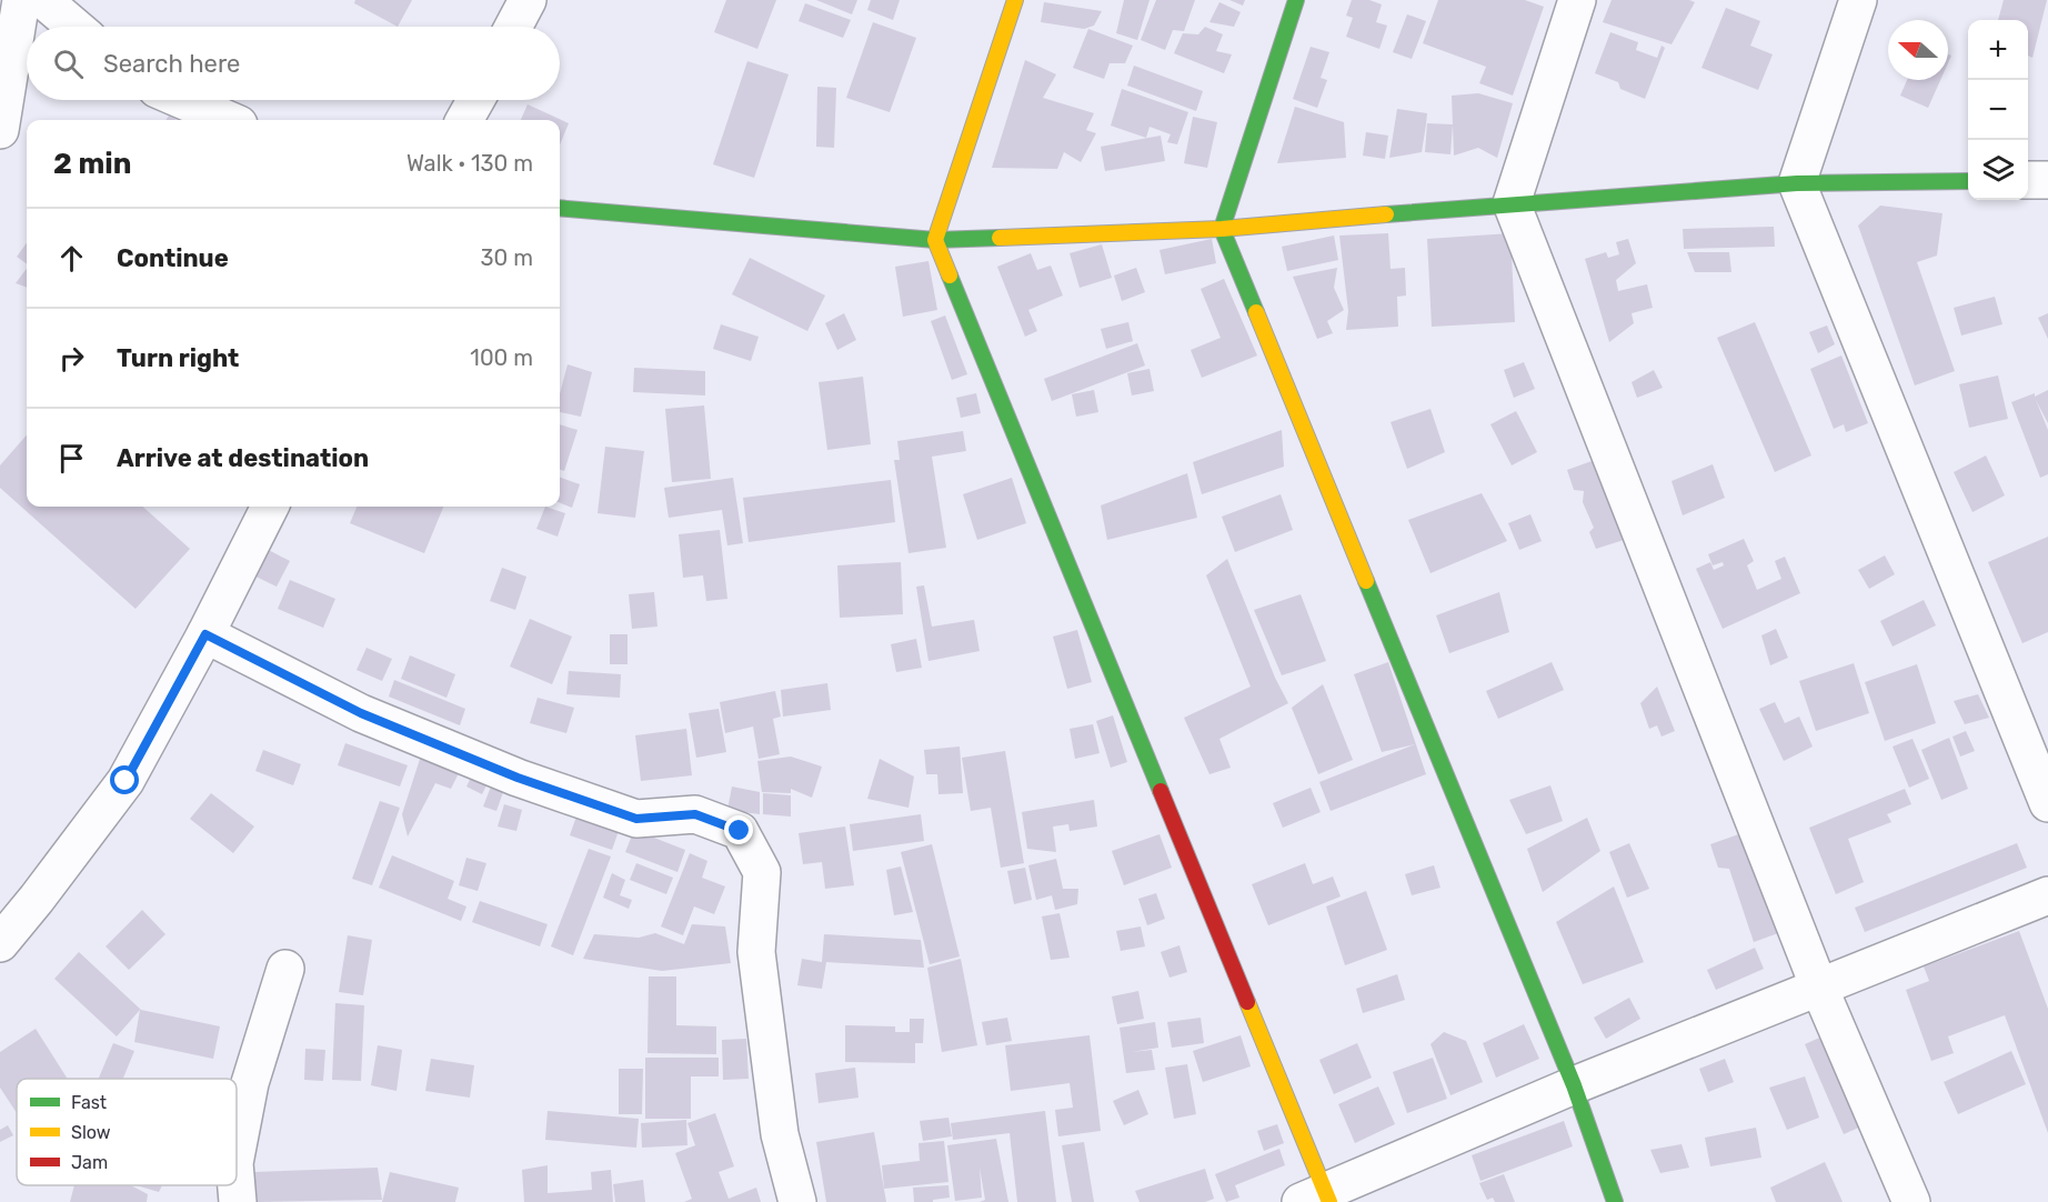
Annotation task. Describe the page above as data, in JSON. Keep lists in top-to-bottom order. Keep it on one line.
{"legend":["Fast","Slow","Jam"],"north":"left","page":{"map_buttons":["+","−"],"search":"Search here","heading":["2 min","Walk · 130 m"],"list":[["Continue","30 m"],["Turn right","100 m"],"Arrive at destination"]}}
